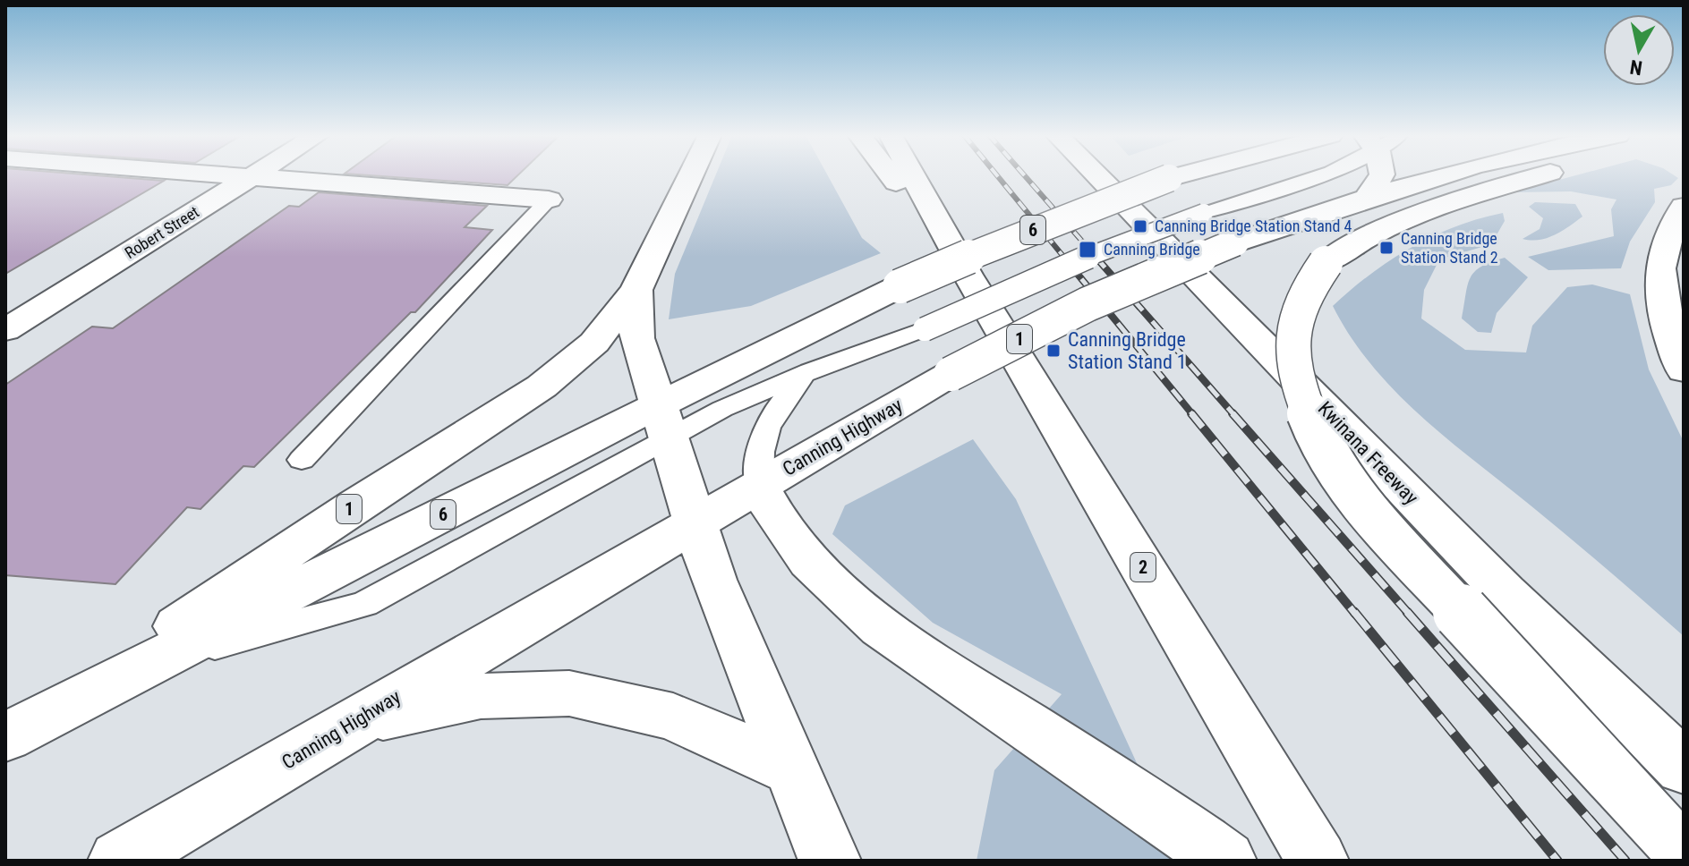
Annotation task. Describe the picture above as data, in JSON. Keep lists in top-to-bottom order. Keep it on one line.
{"streets":{"main road":["6","Robert Street","1","Canning Highway","Kwinana Freeway","2"]},"crossings":[["6","1"]],"places":{"transit":["Canning Bridge Station Stand 4","Canning Bridge Station Stand 2","Canning Bridge","Canning Bridge Station Stand 1"]},"north":"bottom"}
